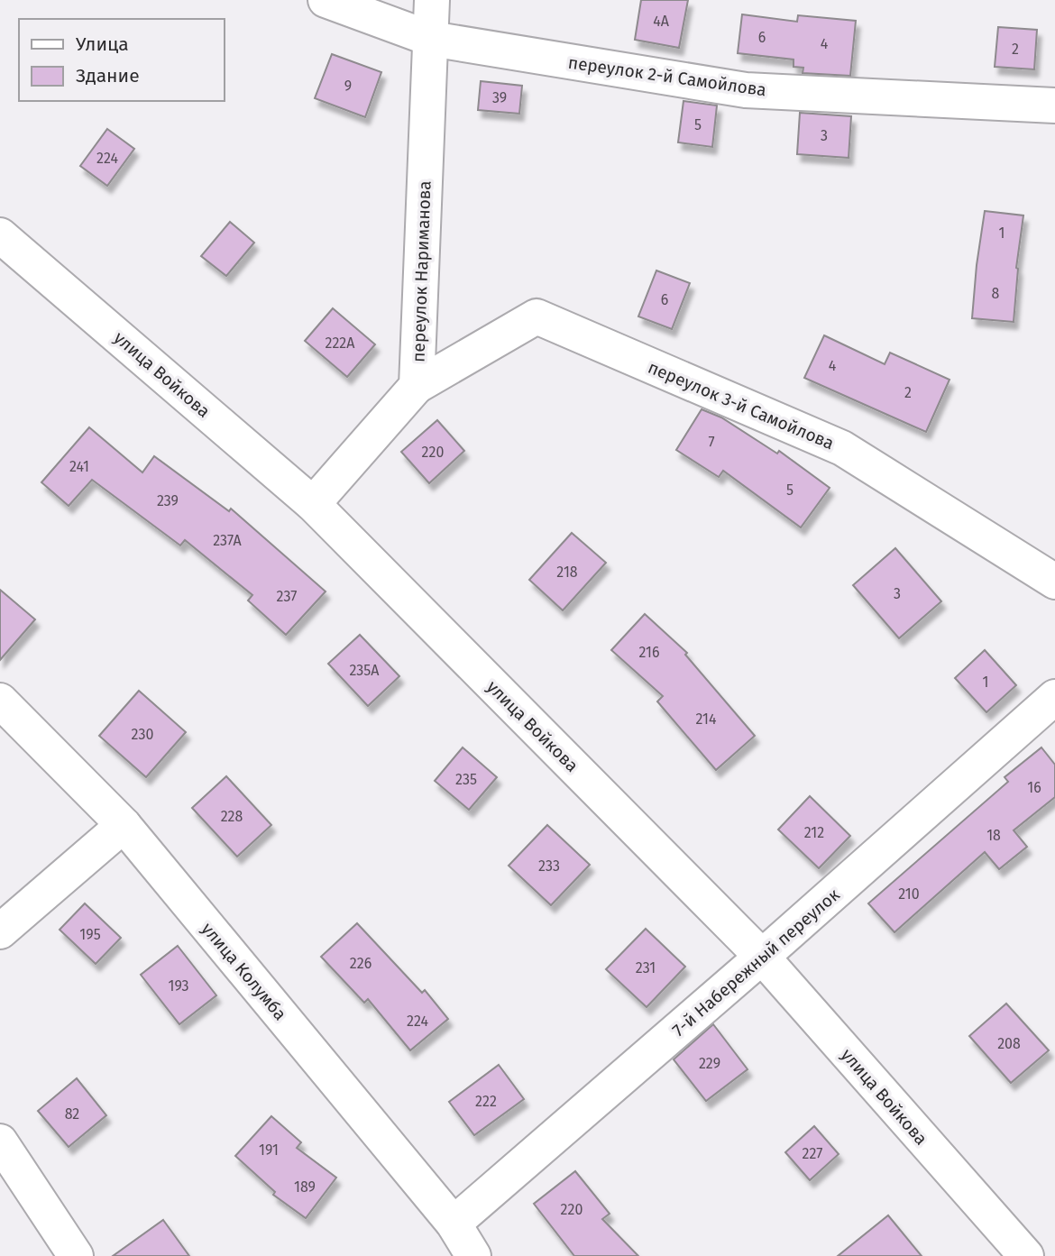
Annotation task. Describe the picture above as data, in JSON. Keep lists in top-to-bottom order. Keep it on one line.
{"streets":{"street":["переулок 2-й Самойлова","переулок Нариманова","улица Войкова","переулок 3-й Самойлова","7-й Набережный переулок","улица Колумба"]},"crossings":[["переулок 2-й Самойлова","переулок Нариманова"],["переулок Нариманова","улица Войкова"],["переулок Нариманова","переулок 3-й Самойлова"],["улица Войкова","7-й Набережный переулок"],["7-й Набережный переулок","улица Колумба"]],"house_numbers":["4А","6","4","2","9","39","5","3","224","1","8","6","222А","4","2","7","220","241","5","239","237А","218","3","237","216","235А","1","214","230","235","16","228","212","18","233","210","195","226","231","193","224","208","229","222","82","191","227","189","220"],"legend":["Улица","Здание"]}
